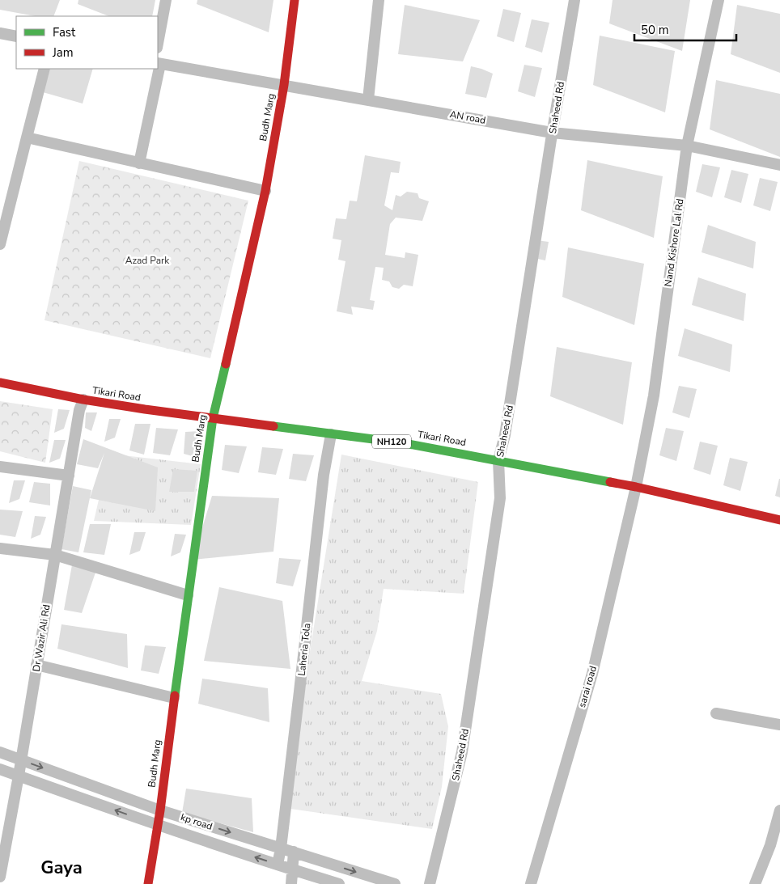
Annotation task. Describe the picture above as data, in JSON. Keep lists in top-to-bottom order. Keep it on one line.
{"streets":{"main road":["Budh Marg","Tikari Road","NH120"],"street":["Shaheed Rd","AN road","Nand Kishore Lal Rd","Dr Wazir Ali Rd","Laheria Tola","sarai road","kp road"]},"crossings":[["Shaheed Rd","AN road"],["Shaheed Rd","Tikari Road"],["Budh Marg","AN road"],["Budh Marg","Tikari Road"],["Budh Marg","kp road"],["AN road","Nand Kishore Lal Rd"],["Nand Kishore Lal Rd","Tikari Road"],["Nand Kishore Lal Rd","sarai road"],["Tikari Road","Dr Wazir Ali Rd"],["Tikari Road","Laheria Tola"],["Tikari Road","sarai road"],["Dr Wazir Ali Rd","kp road"],["Laheria Tola","kp road"]],"districts":["Gaya"],"parks":["Azad Park"],"legend":["Fast","Jam"],"scale_bar":"50 m"}
